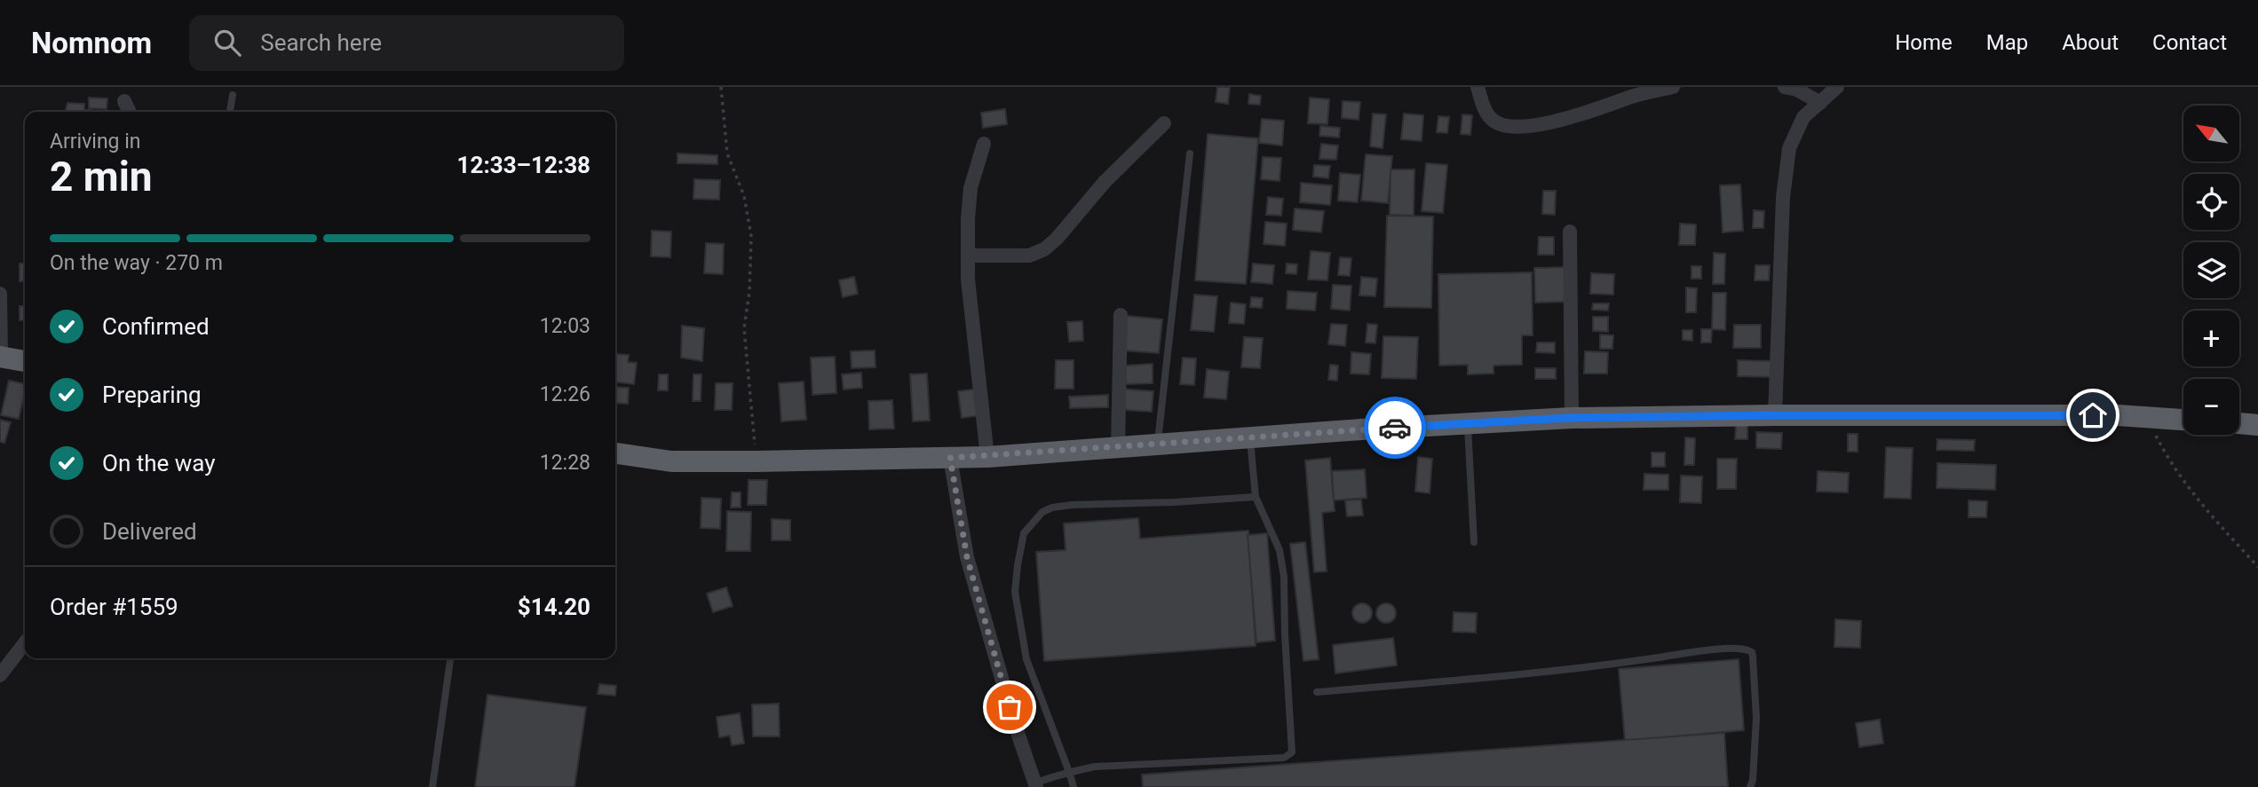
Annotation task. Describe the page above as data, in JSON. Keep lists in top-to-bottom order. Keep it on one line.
{"north":"top left","page":{"header":"Nomnom","search":"Search here","nav":["Home","Map","About","Contact"],"map_buttons":["+","−"],"heading":["2 min","Arriving in","12:33–12:38"],"panel":["Order #1559","$14.20"],"bar":"On the way · 270 m","list":[["Confirmed","12:03"],["Preparing","12:26"],["On the way","12:28"],"Delivered"]}}
